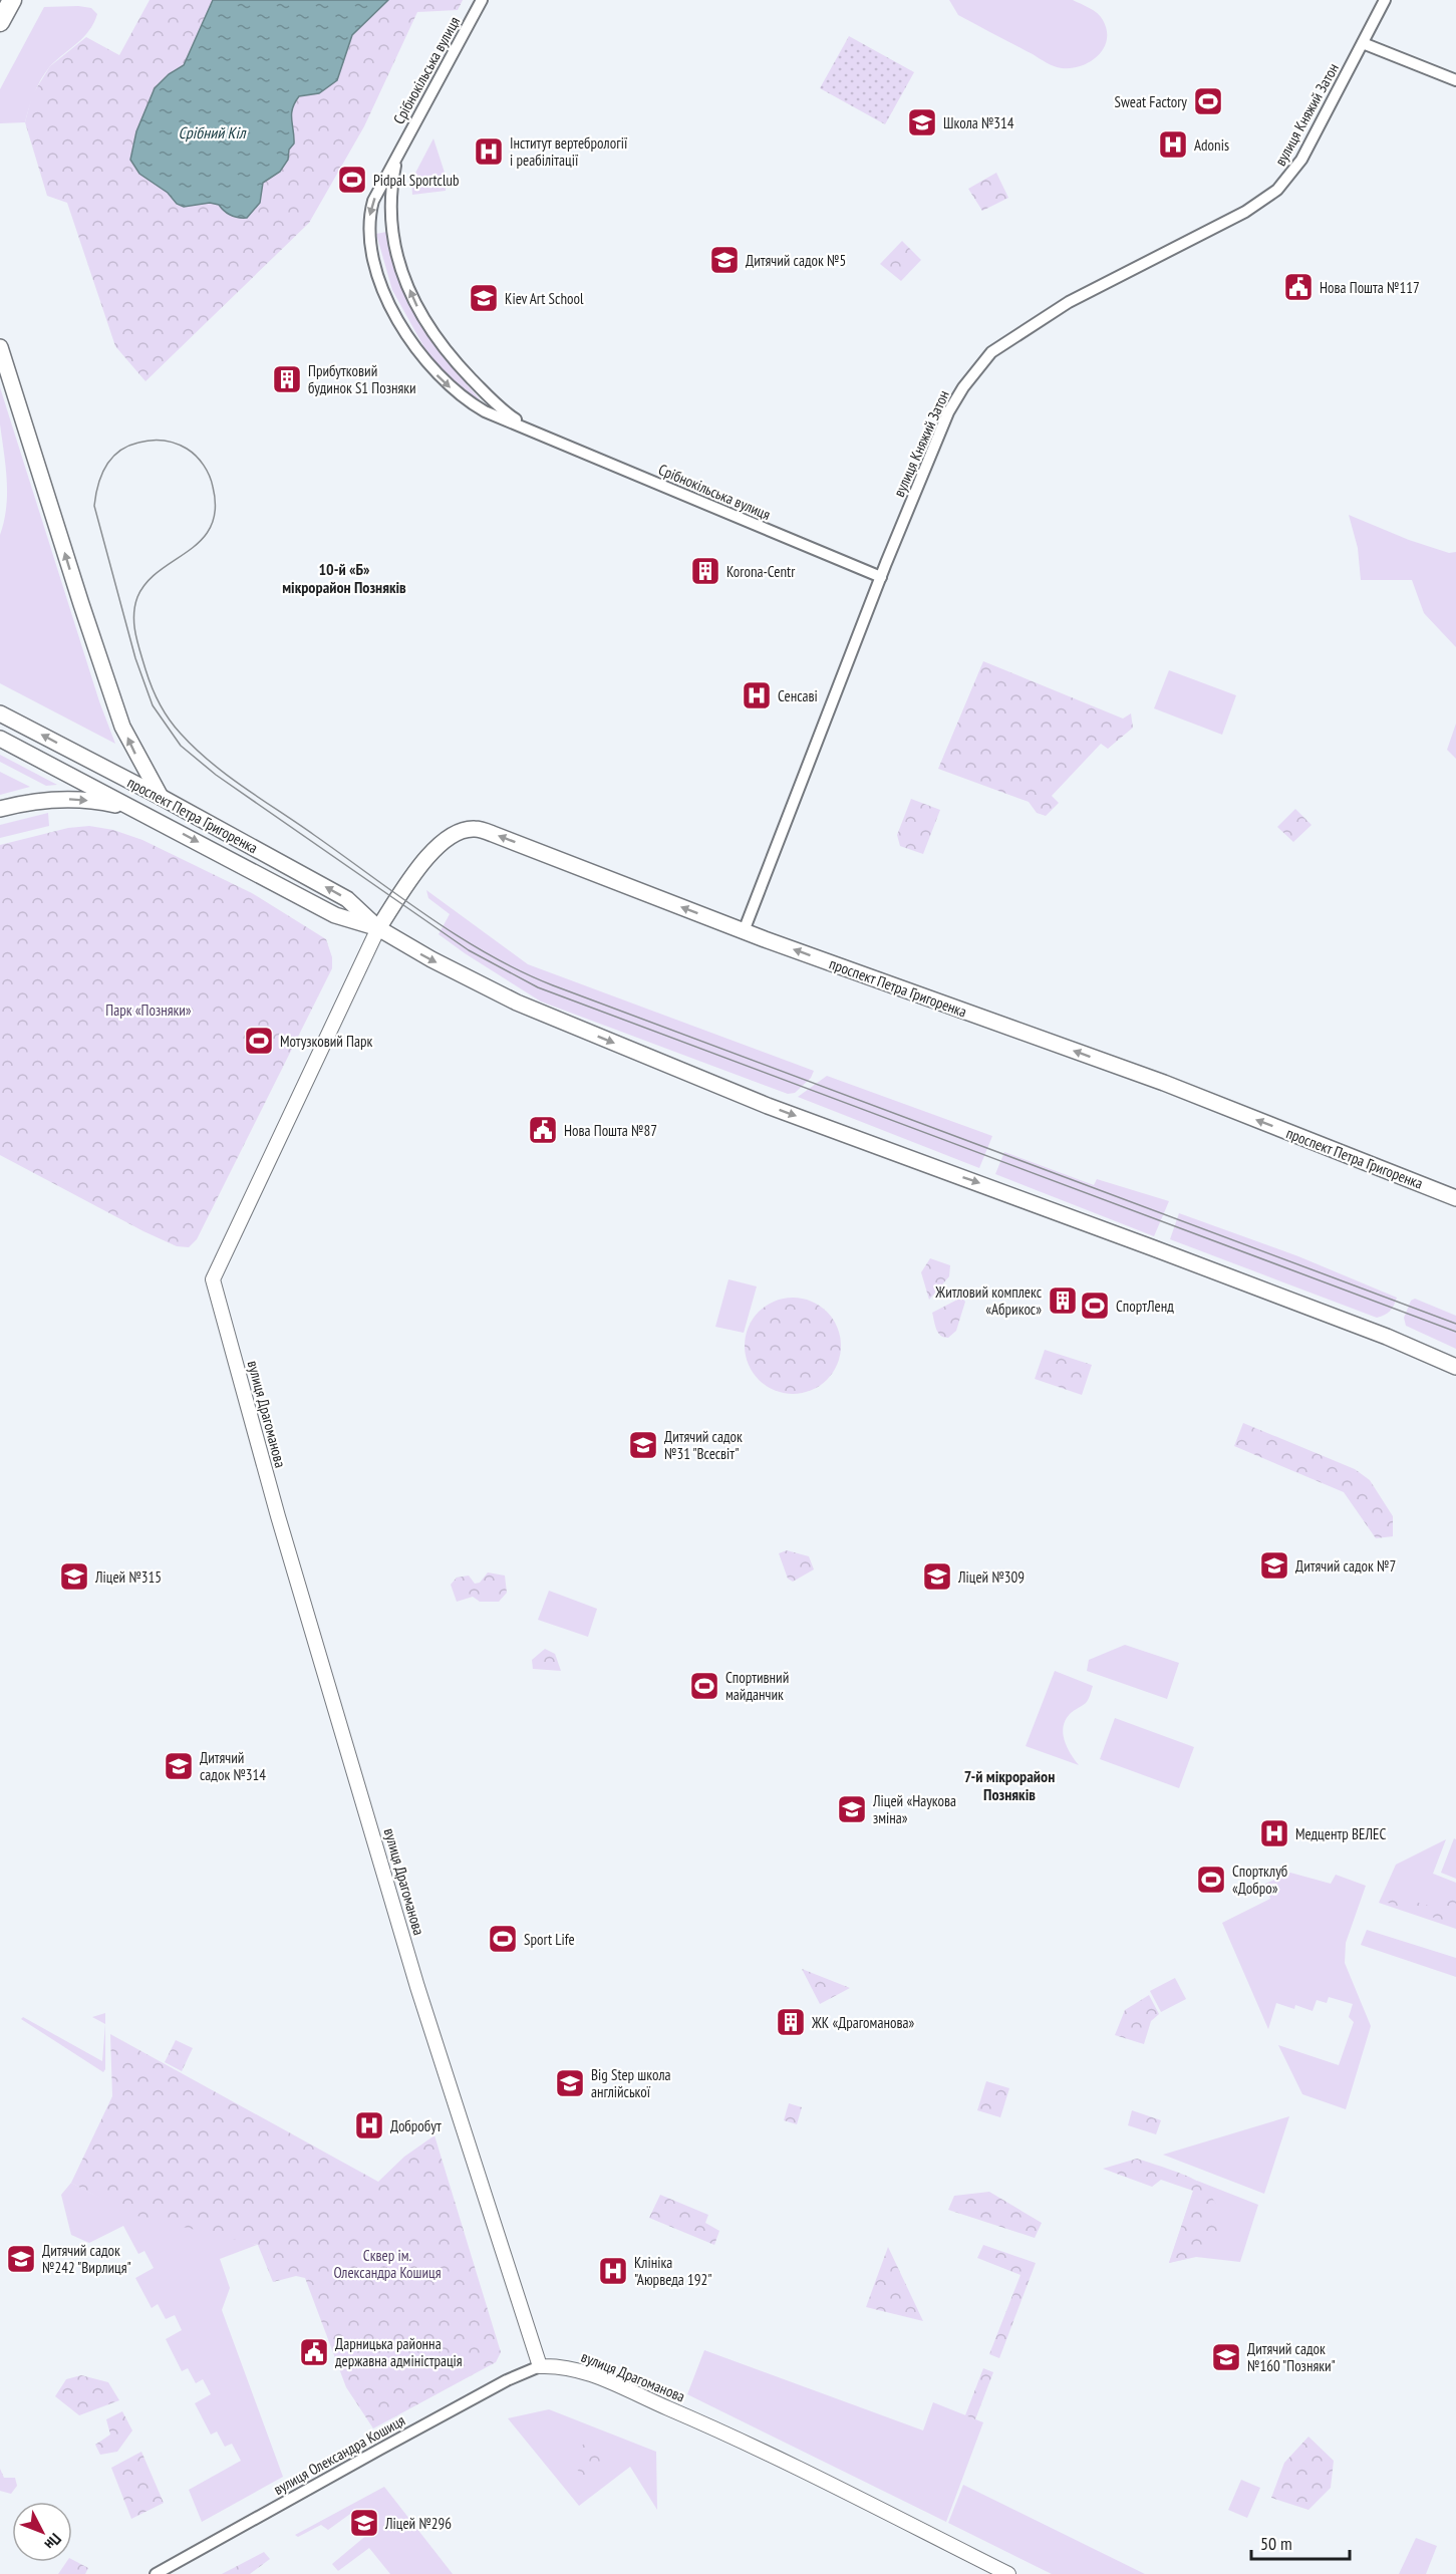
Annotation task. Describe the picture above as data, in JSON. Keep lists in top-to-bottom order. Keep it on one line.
{"streets":{"main road":["проспект Петра Григоренка"],"street":["Срібнокільська вулиця","вулиця Княжий Затон","вулиця Драгоманова","вулиця Олександра Кошиця"]},"crossings":[["Срібнокільська вулиця","вулиця Княжий Затон"],["вулиця Княжий Затон","проспект Петра Григоренка"],["проспект Петра Григоренка","вулиця Драгоманова"],["вулиця Драгоманова","вулиця Олександра Кошиця"]],"districts":["10-й «Б» мікрорайон Позняків","7-й мікрорайон Позняків"],"water":["Срібний Кіл"],"parks":["Парк «Позняки»","Сквер ім. Олександра Кошиця"],"places":{"sports":["Sweat Factory","Pidpal Sportclub","Мотузковий Парк","СпортЛенд","Спортивний майданчик","Спортклуб «Добро»","Sport Life"],"school or university":["Школа №314","Дитячий садок №5","Kiev Art School","Дитячий садок №31 \"Всесвіт\"","Дитячий садок №7","Ліцей №315","Ліцей №309","Дитячий садок №314","Ліцей «Наукова зміна»","Big Step школа англiйськоï","Дитячий садок №242 \"Вирлиця\"","Дитячий садок №160 \"Позняки\"","Ліцей №296"],"hospital":["Adonis","Інститут вертебрології і реабілітації","Сенсаві","Медцентр ВЕЛЕС","Добробут","Клініка \"Аюрведа 192\""],"public building":["Нова Пошта №117","Нова Пошта №87","Дарницька районна державна адміністрація"],"building":["Прибутковий будинок S1 Позняки","Korona-Centr","Житловий комплекс «Абрикос»","ЖК «Драгоманова»"]},"scale_bar":"50 m","north":"bottom right"}
